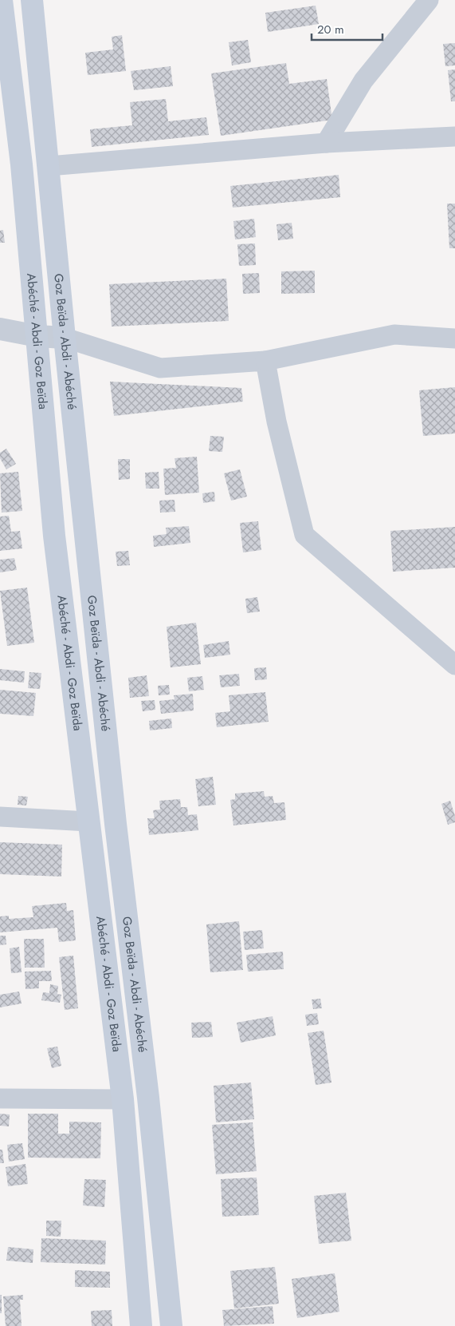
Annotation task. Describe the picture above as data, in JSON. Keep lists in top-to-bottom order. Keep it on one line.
{"streets":{"main road":["Abéché - Abdi - Goz Beïda","Goz Beïda - Abdi - Abéché"]},"scale_bar":"20 m"}
